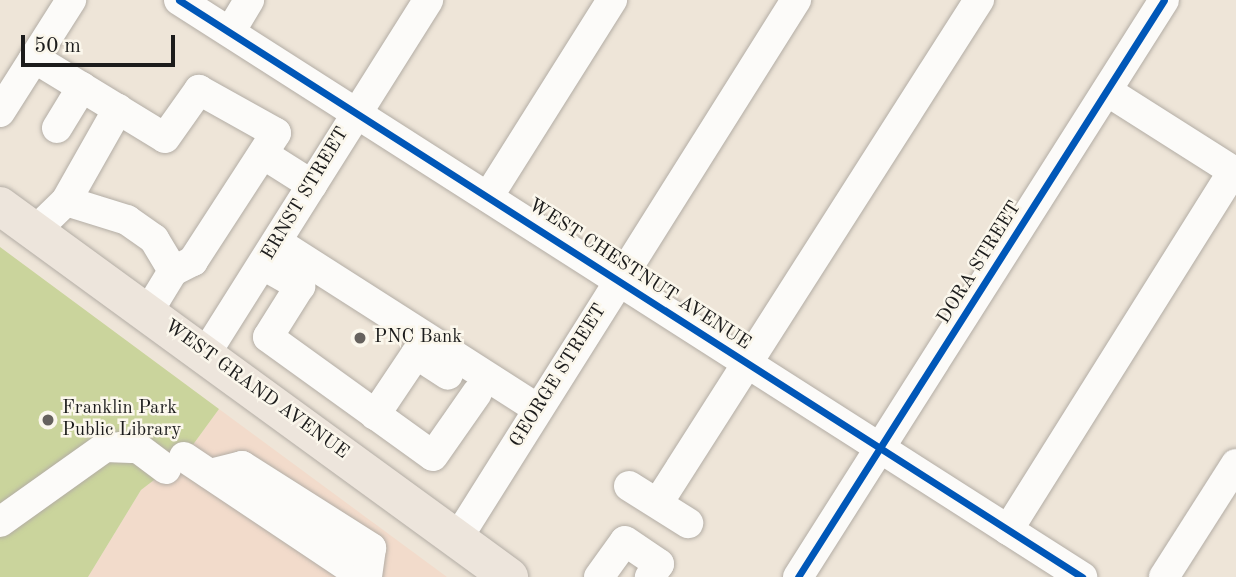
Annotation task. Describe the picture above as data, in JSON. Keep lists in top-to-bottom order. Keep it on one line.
{"streets":{"main road":["WEST GRAND AVENUE"],"street":["ERNST STREET","DORA STREET","WEST CHESTNUT AVENUE","GEORGE STREET"]},"crossings":[["ERNST STREET","WEST CHESTNUT AVENUE"],["ERNST STREET","WEST GRAND AVENUE"],["DORA STREET","WEST CHESTNUT AVENUE"],["WEST CHESTNUT AVENUE","GEORGE STREET"],["GEORGE STREET","WEST GRAND AVENUE"]],"places":["PNC Bank","Franklin Park Public Library"],"scale_bar":"50 m"}
